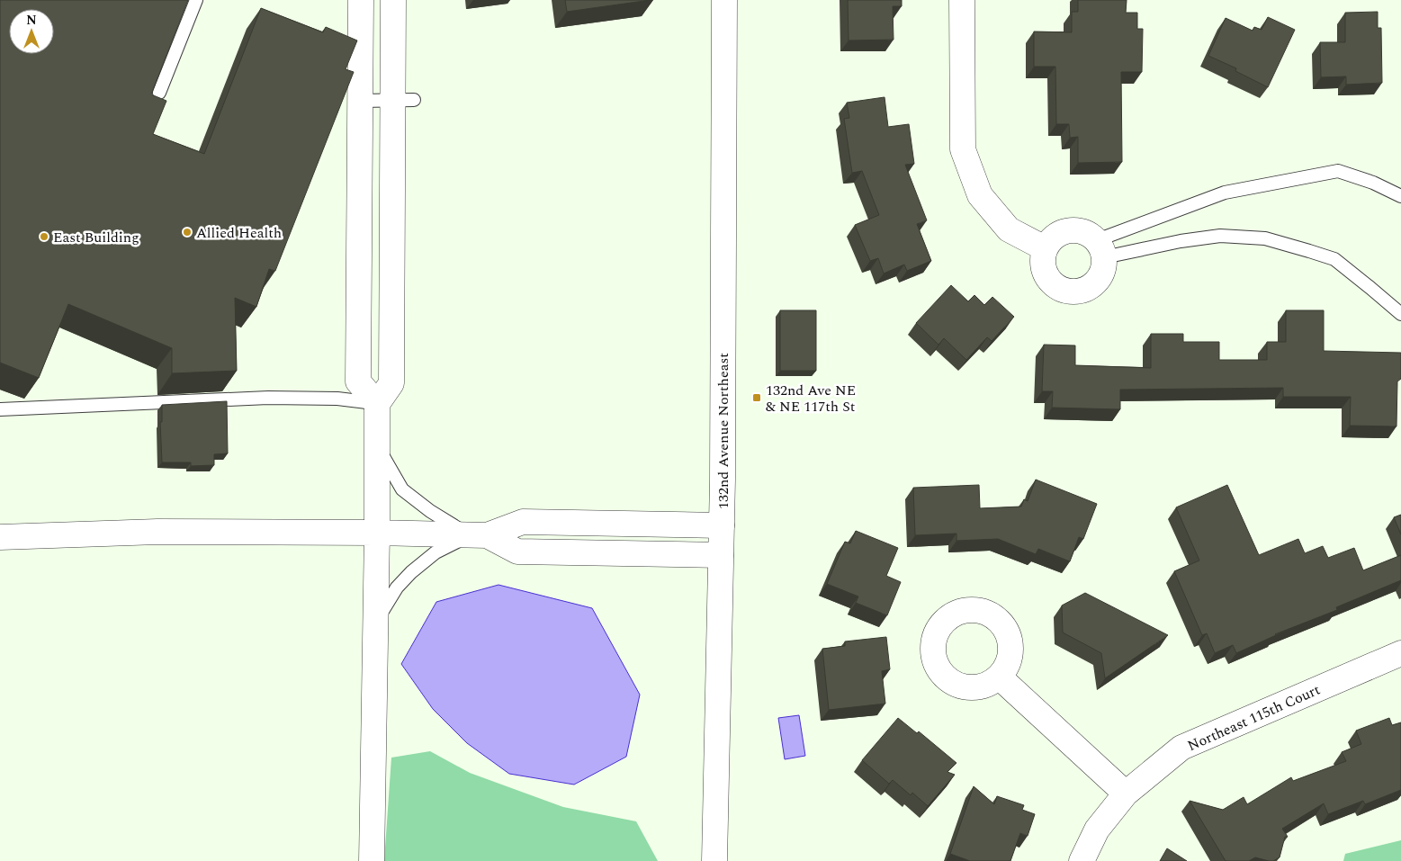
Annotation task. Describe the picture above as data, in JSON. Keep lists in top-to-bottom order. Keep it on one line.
{"streets":{"street":["132nd Avenue Northeast","Northeast 115th Court"]},"places":{"other":["Allied Health","East Building"],"transit":["132nd Ave NE & NE 117th St"]},"north":"top"}
